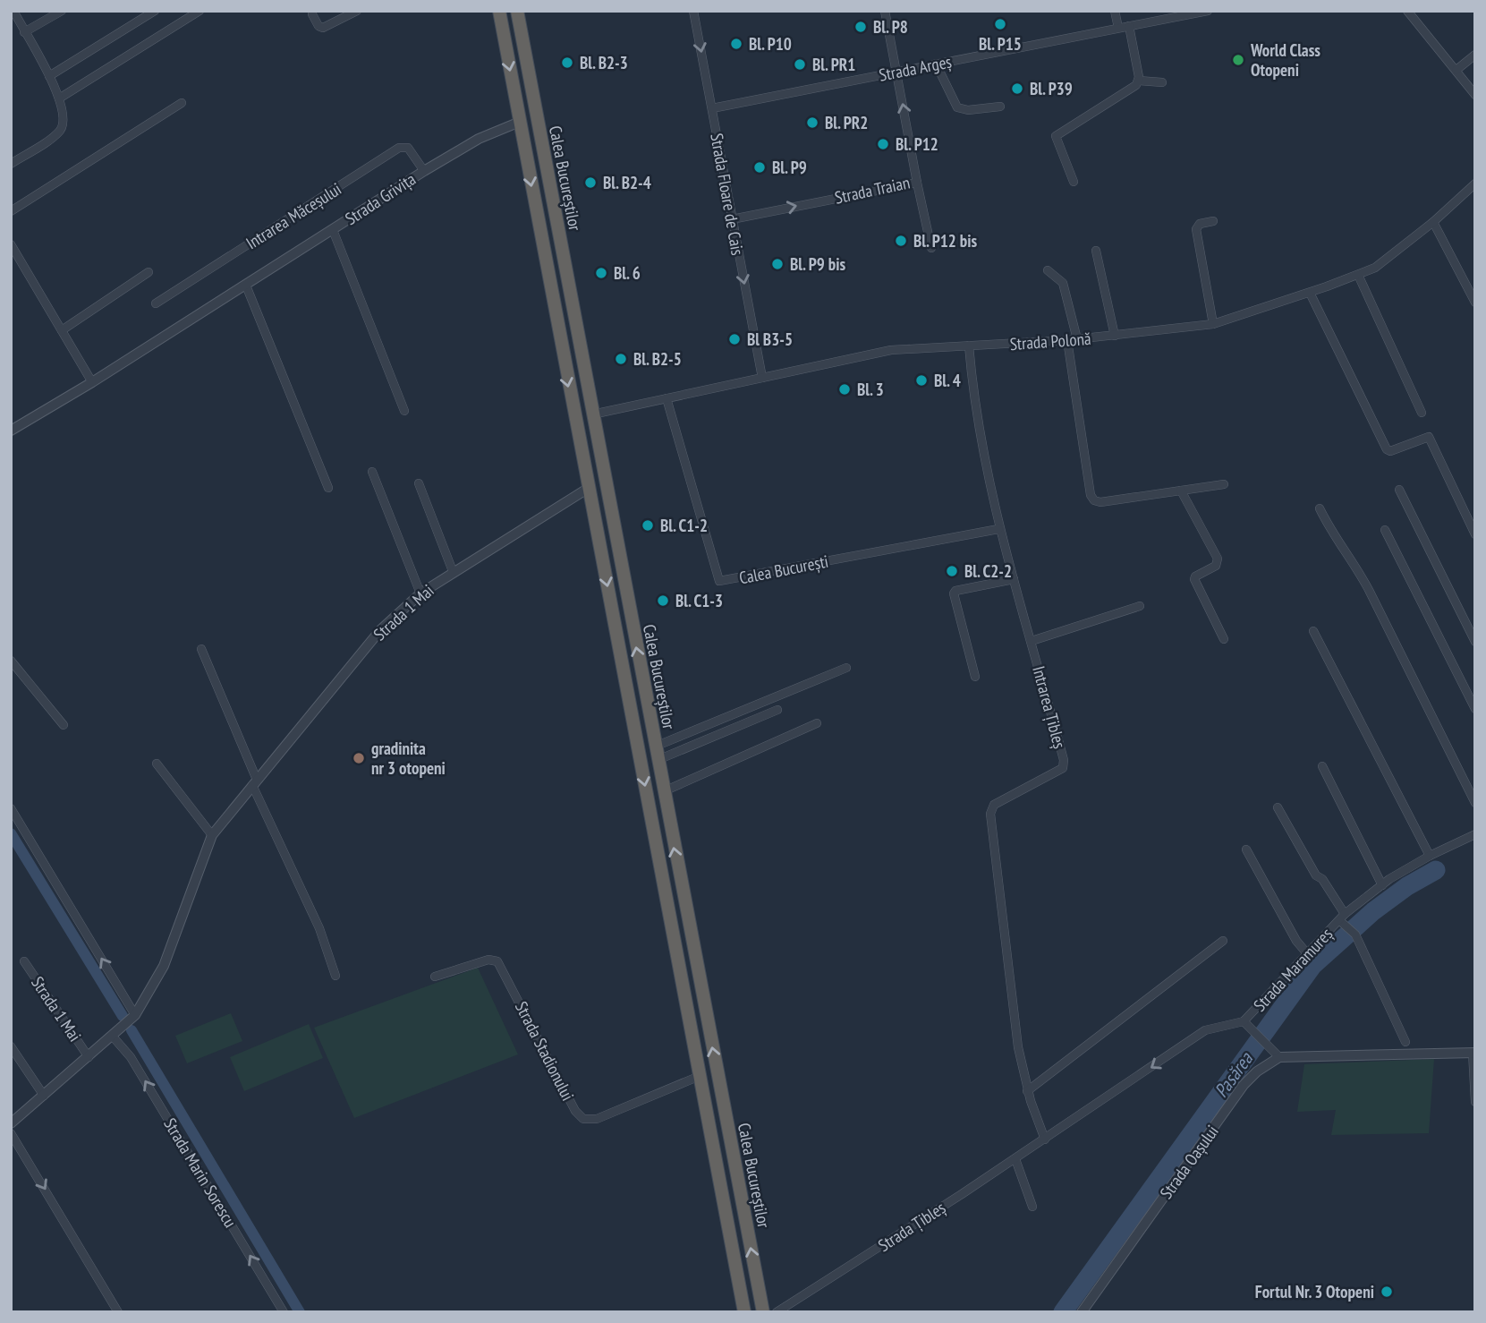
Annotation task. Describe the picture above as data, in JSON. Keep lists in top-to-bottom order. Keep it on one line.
{"streets":{"highway":["Calea Bucureștilor"],"street":["Strada Argeș","Strada Traian","Strada Floare de Cais","Strada Grivița","Intrarea Măceșului","Strada Polonă","Calea București","Strada 1 Mai","Intrarea Țibleș","Strada Maramureș","Strada Stadionului","Strada Oașului","Strada Marin Sorescu","Strada Țibleș"]},"crossings":[["Strada Argeș","Strada Traian"],["Strada Argeș","Strada Floare de Cais"],["Calea Bucureștilor","Strada Grivița"],["Calea Bucureștilor","Strada Polonă"],["Calea Bucureștilor","Strada 1 Mai"],["Calea Bucureștilor","Strada Stadionului"],["Strada Traian","Strada Floare de Cais"],["Strada Floare de Cais","Strada Polonă"],["Strada Grivița","Intrarea Măceșului"],["Strada Polonă","Calea București"],["Strada Polonă","Intrarea Țibleș"],["Calea București","Intrarea Țibleș"],["Strada 1 Mai","Strada Marin Sorescu"],["Intrarea Țibleș","Strada Maramureș"],["Intrarea Țibleș","Strada Țibleș"],["Strada Maramureș","Strada Țibleș"]],"one_way":["Strada Floare de Cais","Strada Marin Sorescu"],"water":["Pasărea"],"places":["Bl. P15","Bl. P8","Bl. P10","World Class Otopeni","Bl. B2-3","Bl. PR1","Bl. P39","Bl. PR2","Bl. P12","Bl. P9","Bl. B2-4","Bl. P12 bis","Bl. P9 bis","Bl. 6","Bl B3-5","Bl. B2-5","Bl. 4","Bl. 3","Bl. C1-2","Bl. C2-2","Bl. C1-3","gradinita nr 3 otopeni","Fortul Nr. 3 Otopeni"]}
